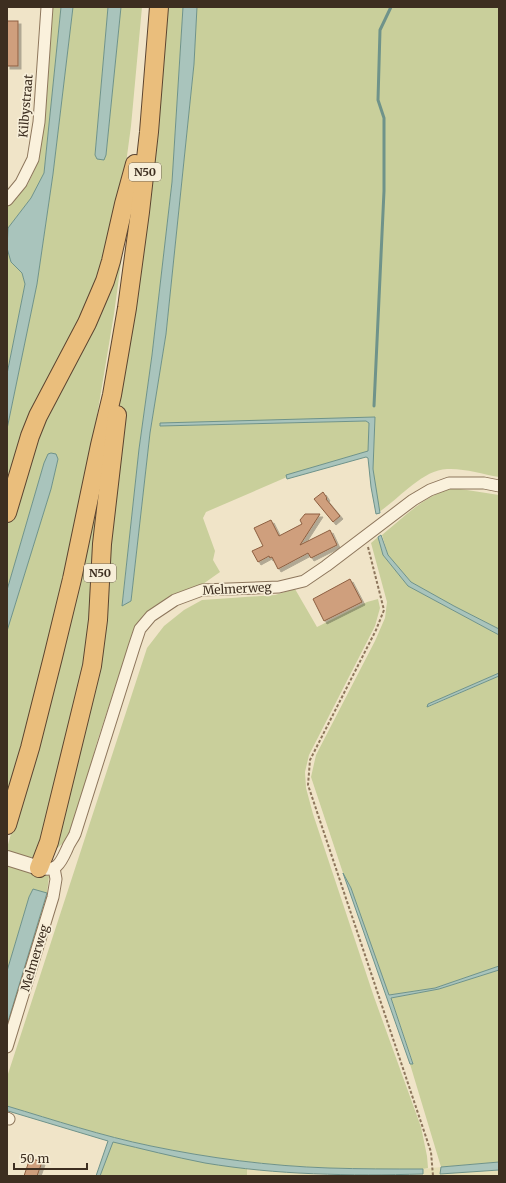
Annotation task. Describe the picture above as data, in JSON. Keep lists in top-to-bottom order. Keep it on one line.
{"streets":{"highway":["N50"],"street":["Kilbystraat","Melmerweg"]},"crossings":[["N50","Melmerweg"]],"scale_bar":"50 m"}
